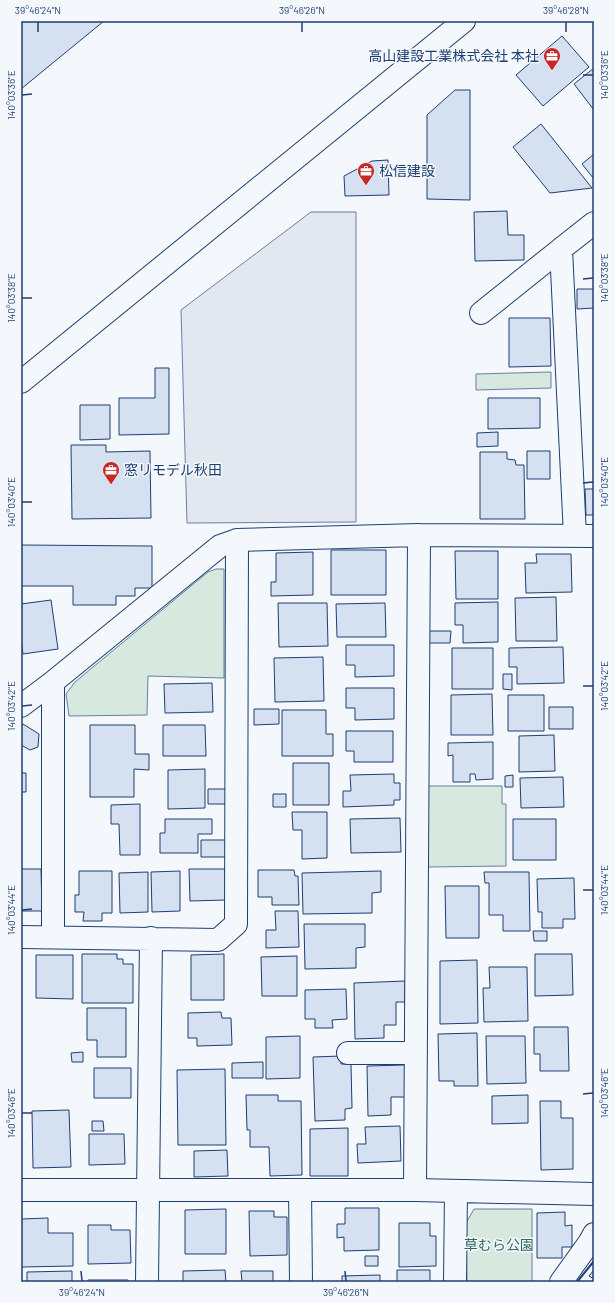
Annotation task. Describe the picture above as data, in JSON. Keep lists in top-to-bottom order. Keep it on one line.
{"parks":["草むら公園"],"places":{"office":["高山建設工業株式会社 本社","松信建設","窓リモデル秋田"]},"coordinates":["39°46'24\"N","39°46'26\"N","39°46'28\"N","140°03'36\"E","140°03'38\"E","140°03'40\"E","140°03'42\"E","140°03'44\"E","140°03'46\"E"]}
